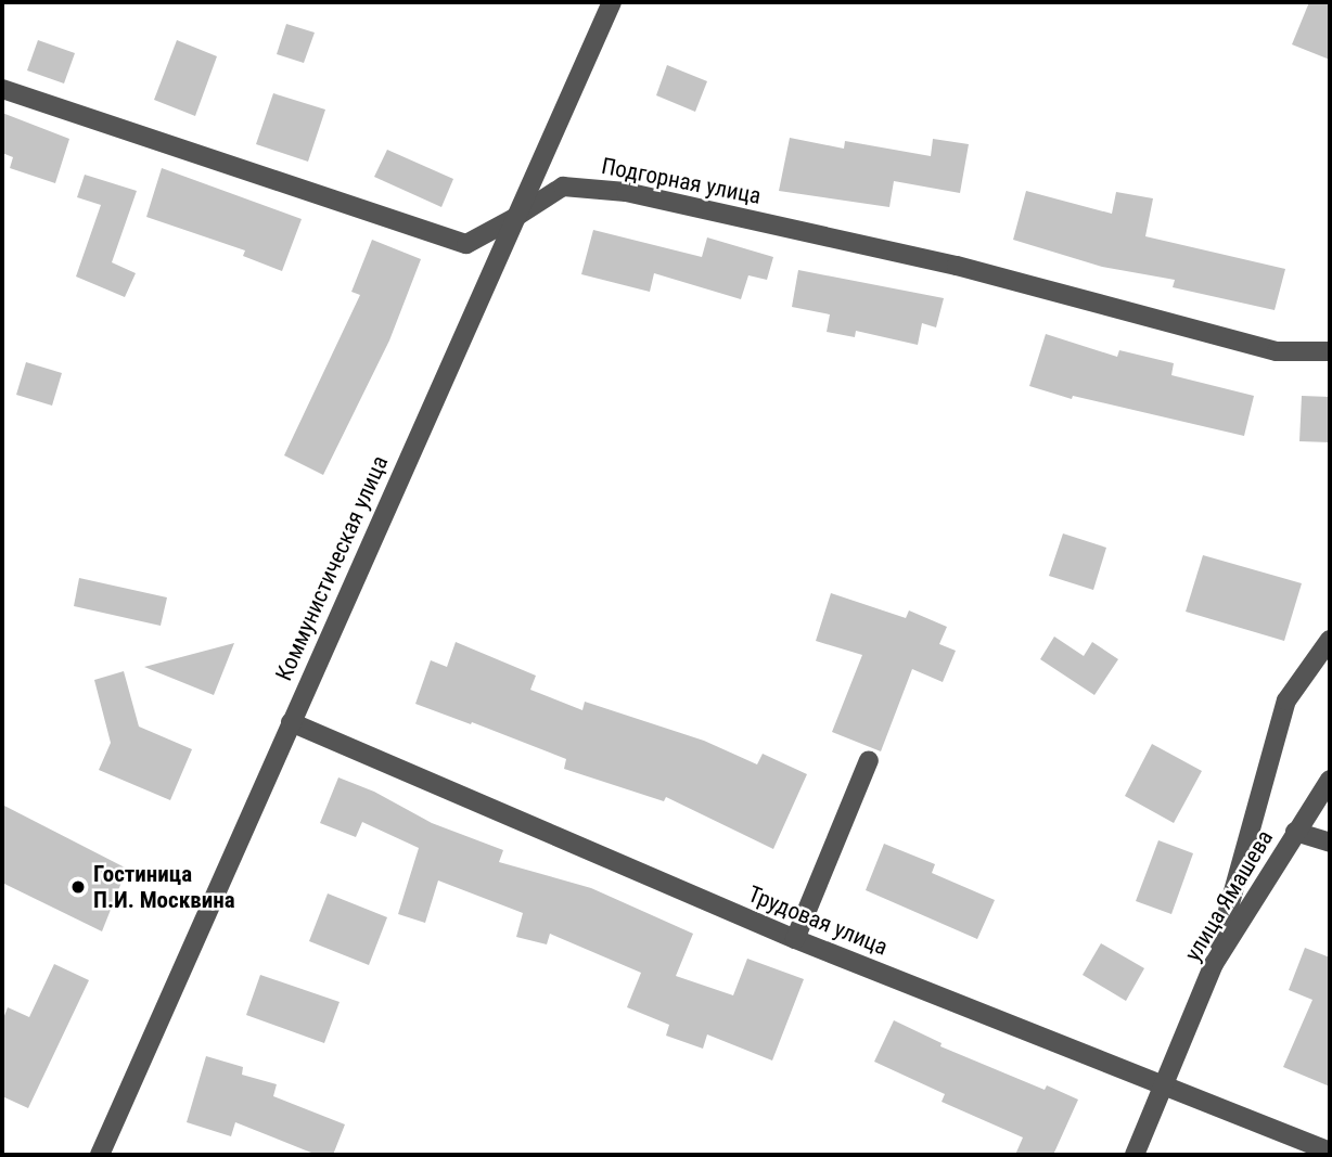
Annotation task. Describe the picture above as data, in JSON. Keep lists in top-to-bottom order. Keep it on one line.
{"streets":{"street":["Подгорная улица","Коммунистическая улица","улица Ямашева","Трудовая улица"]},"crossings":[["Подгорная улица","Коммунистическая улица"],["Коммунистическая улица","Трудовая улица"],["улица Ямашева","Трудовая улица"]],"places":["Гостиница П.И. Москвина"]}
